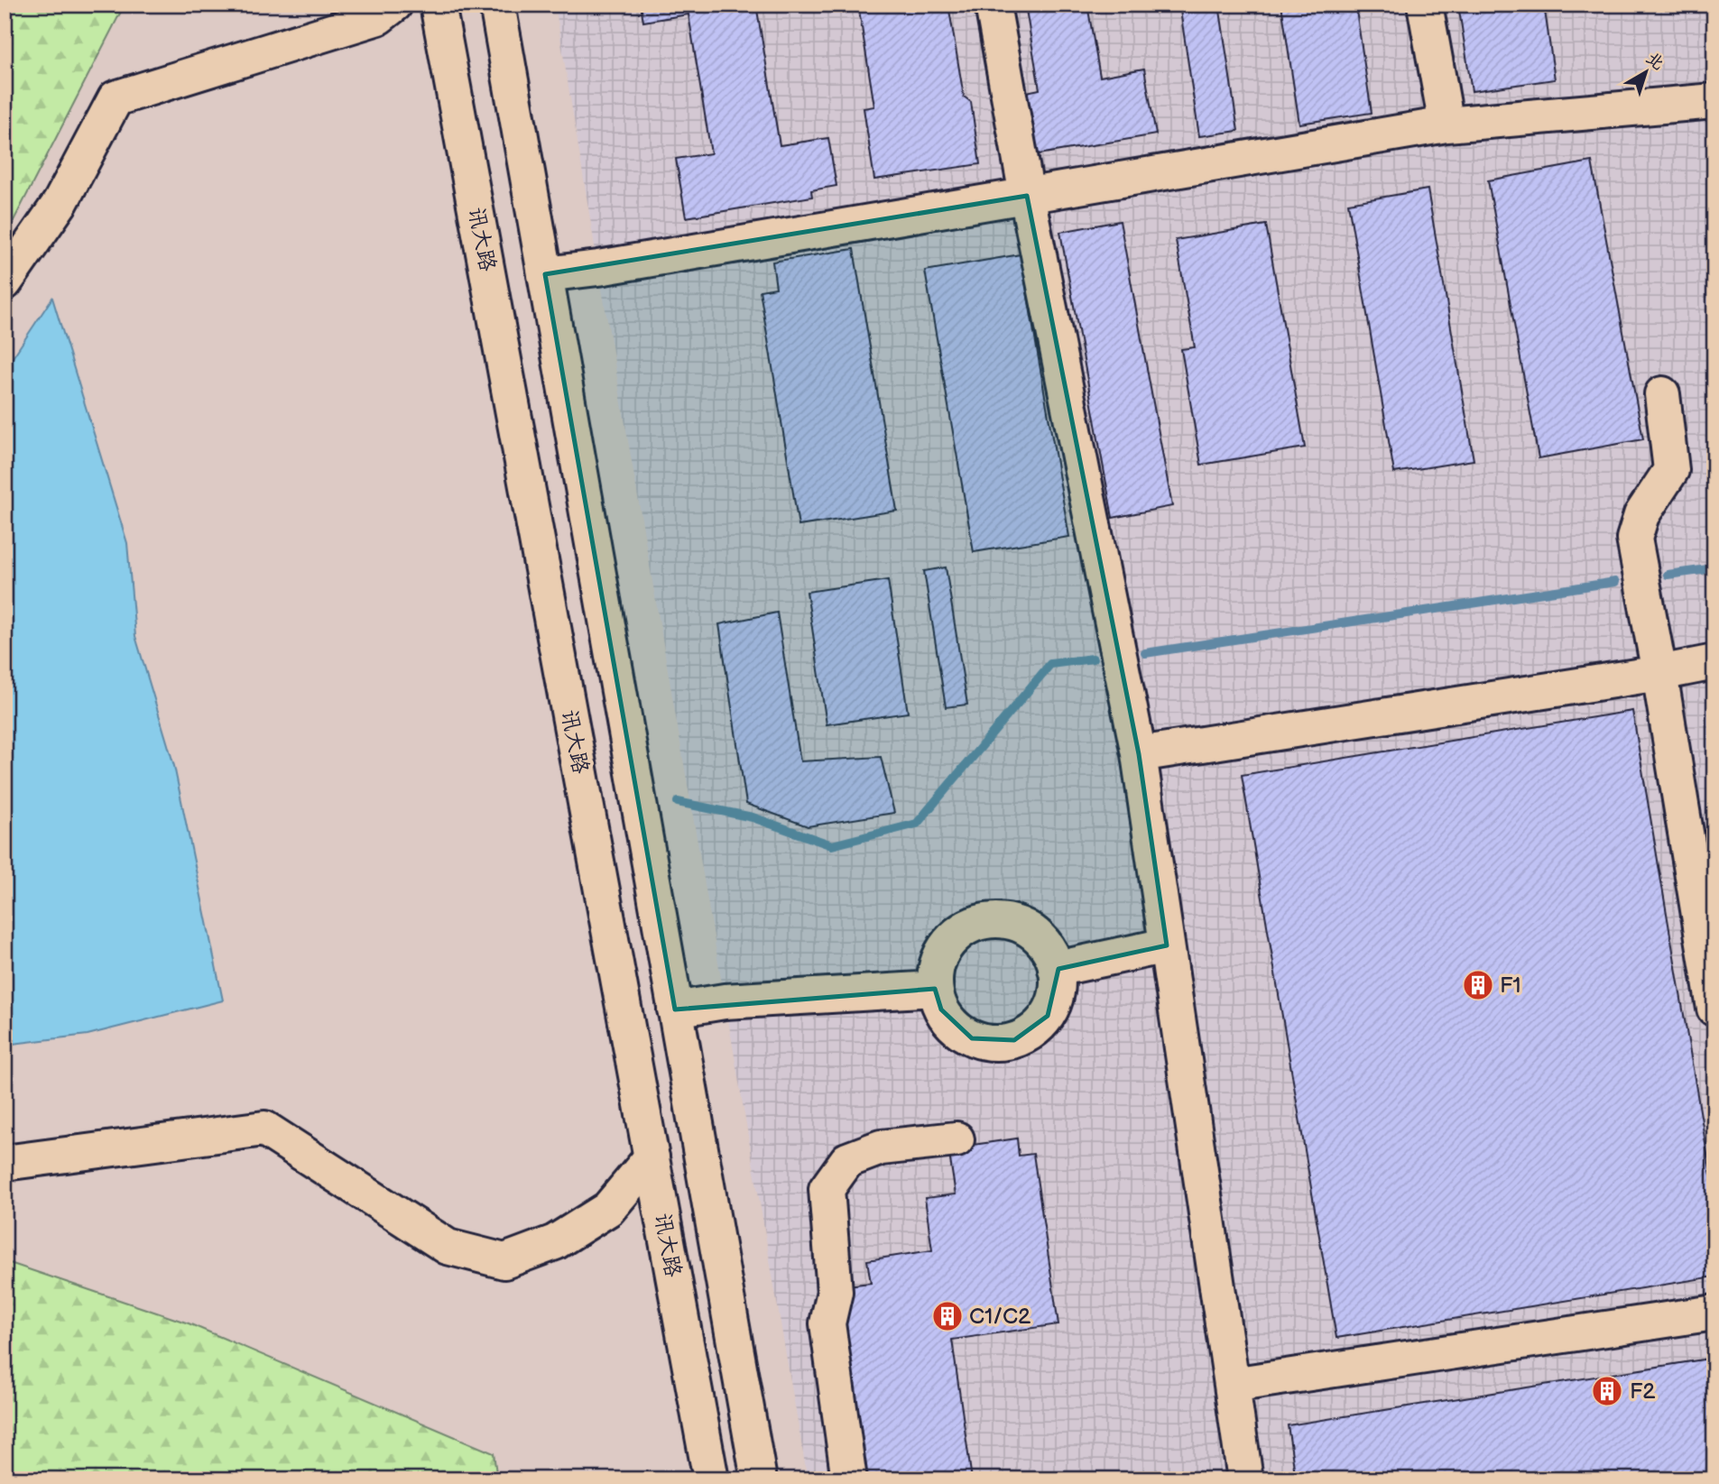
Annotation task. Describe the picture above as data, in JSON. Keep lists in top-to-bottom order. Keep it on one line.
{"streets":{"main road":["讯大路"]},"places":{"building":["F1","C1/C2","F2"]},"north":"top right"}
